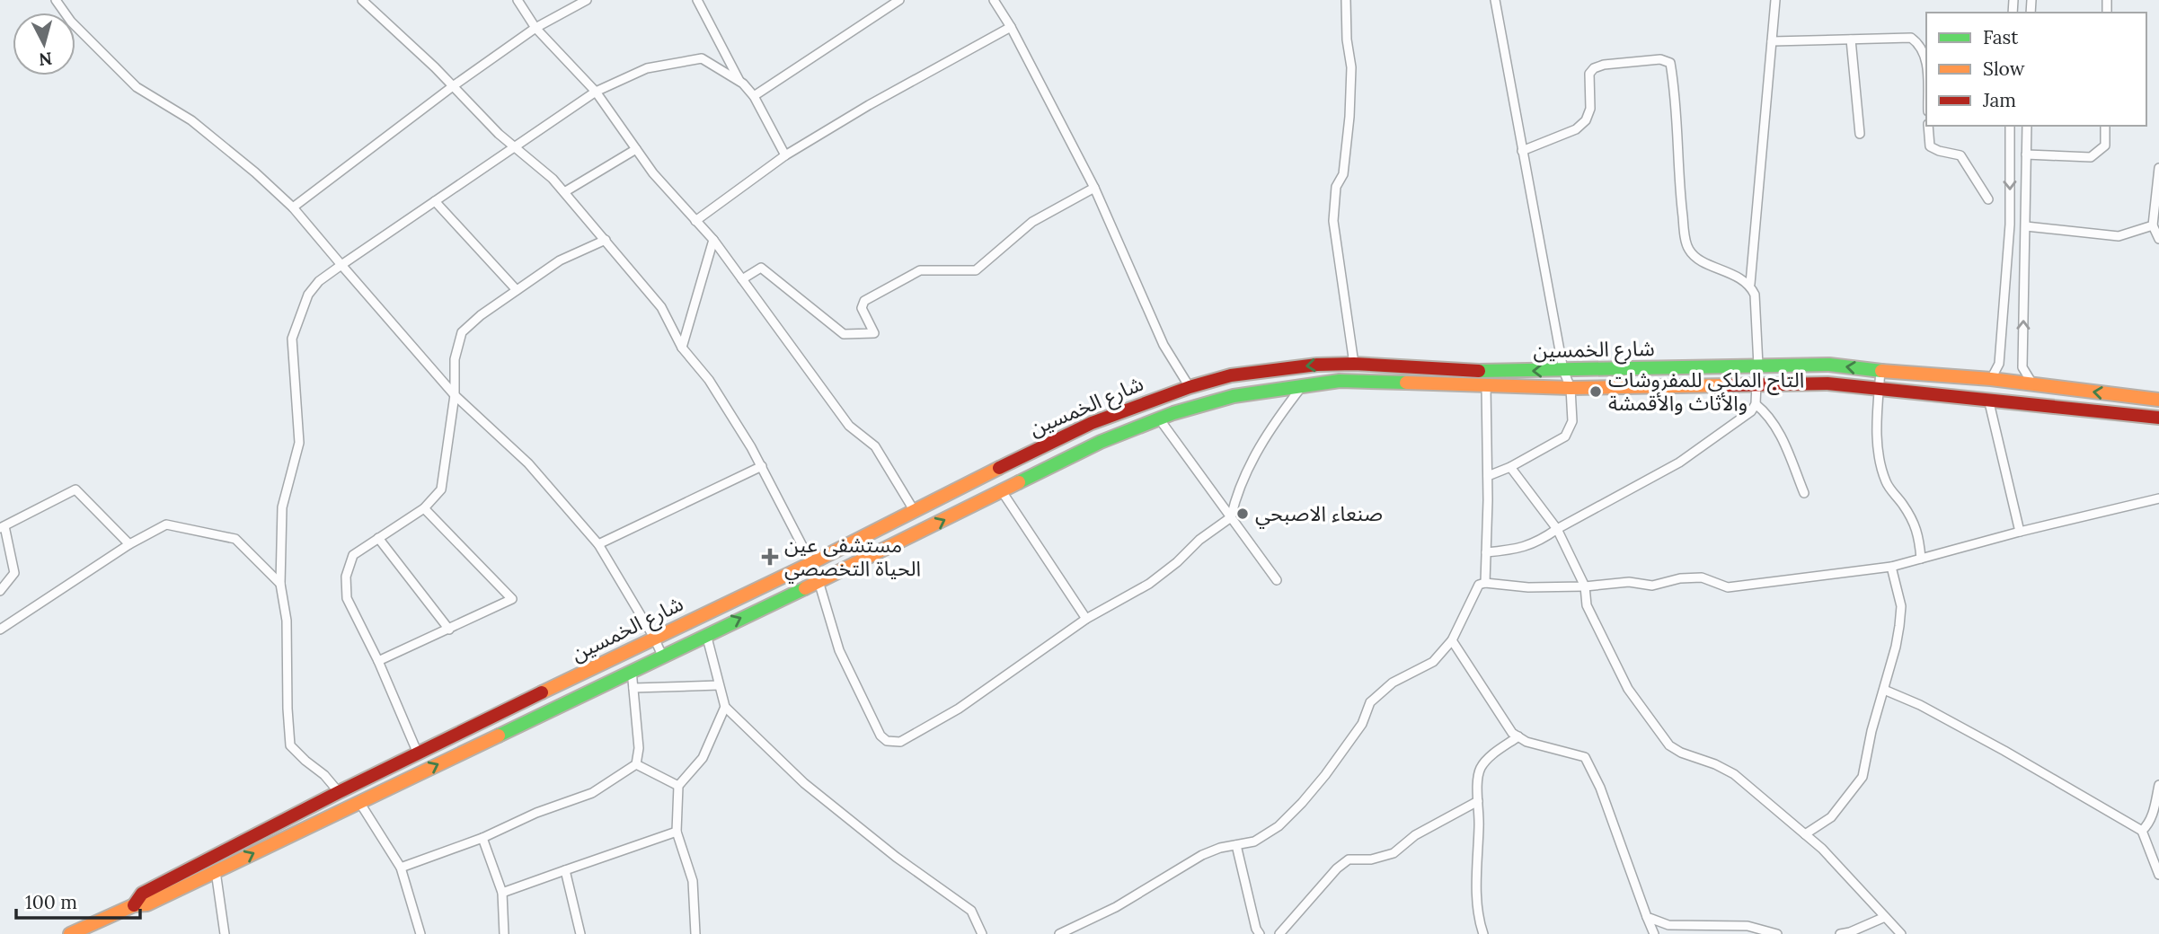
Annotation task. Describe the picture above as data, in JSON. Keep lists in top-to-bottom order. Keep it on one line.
{"streets":{"main road":["شارع الخمسين"]},"places":{"other":["التاج الملكي للمفروشات والأثاث والأقمشة","صنعاء الاصبحي"],"health":["مستشفى عين الحياة التخصصي"]},"legend":["Fast","Slow","Jam"],"scale_bar":"100 m","north":"bottom"}
